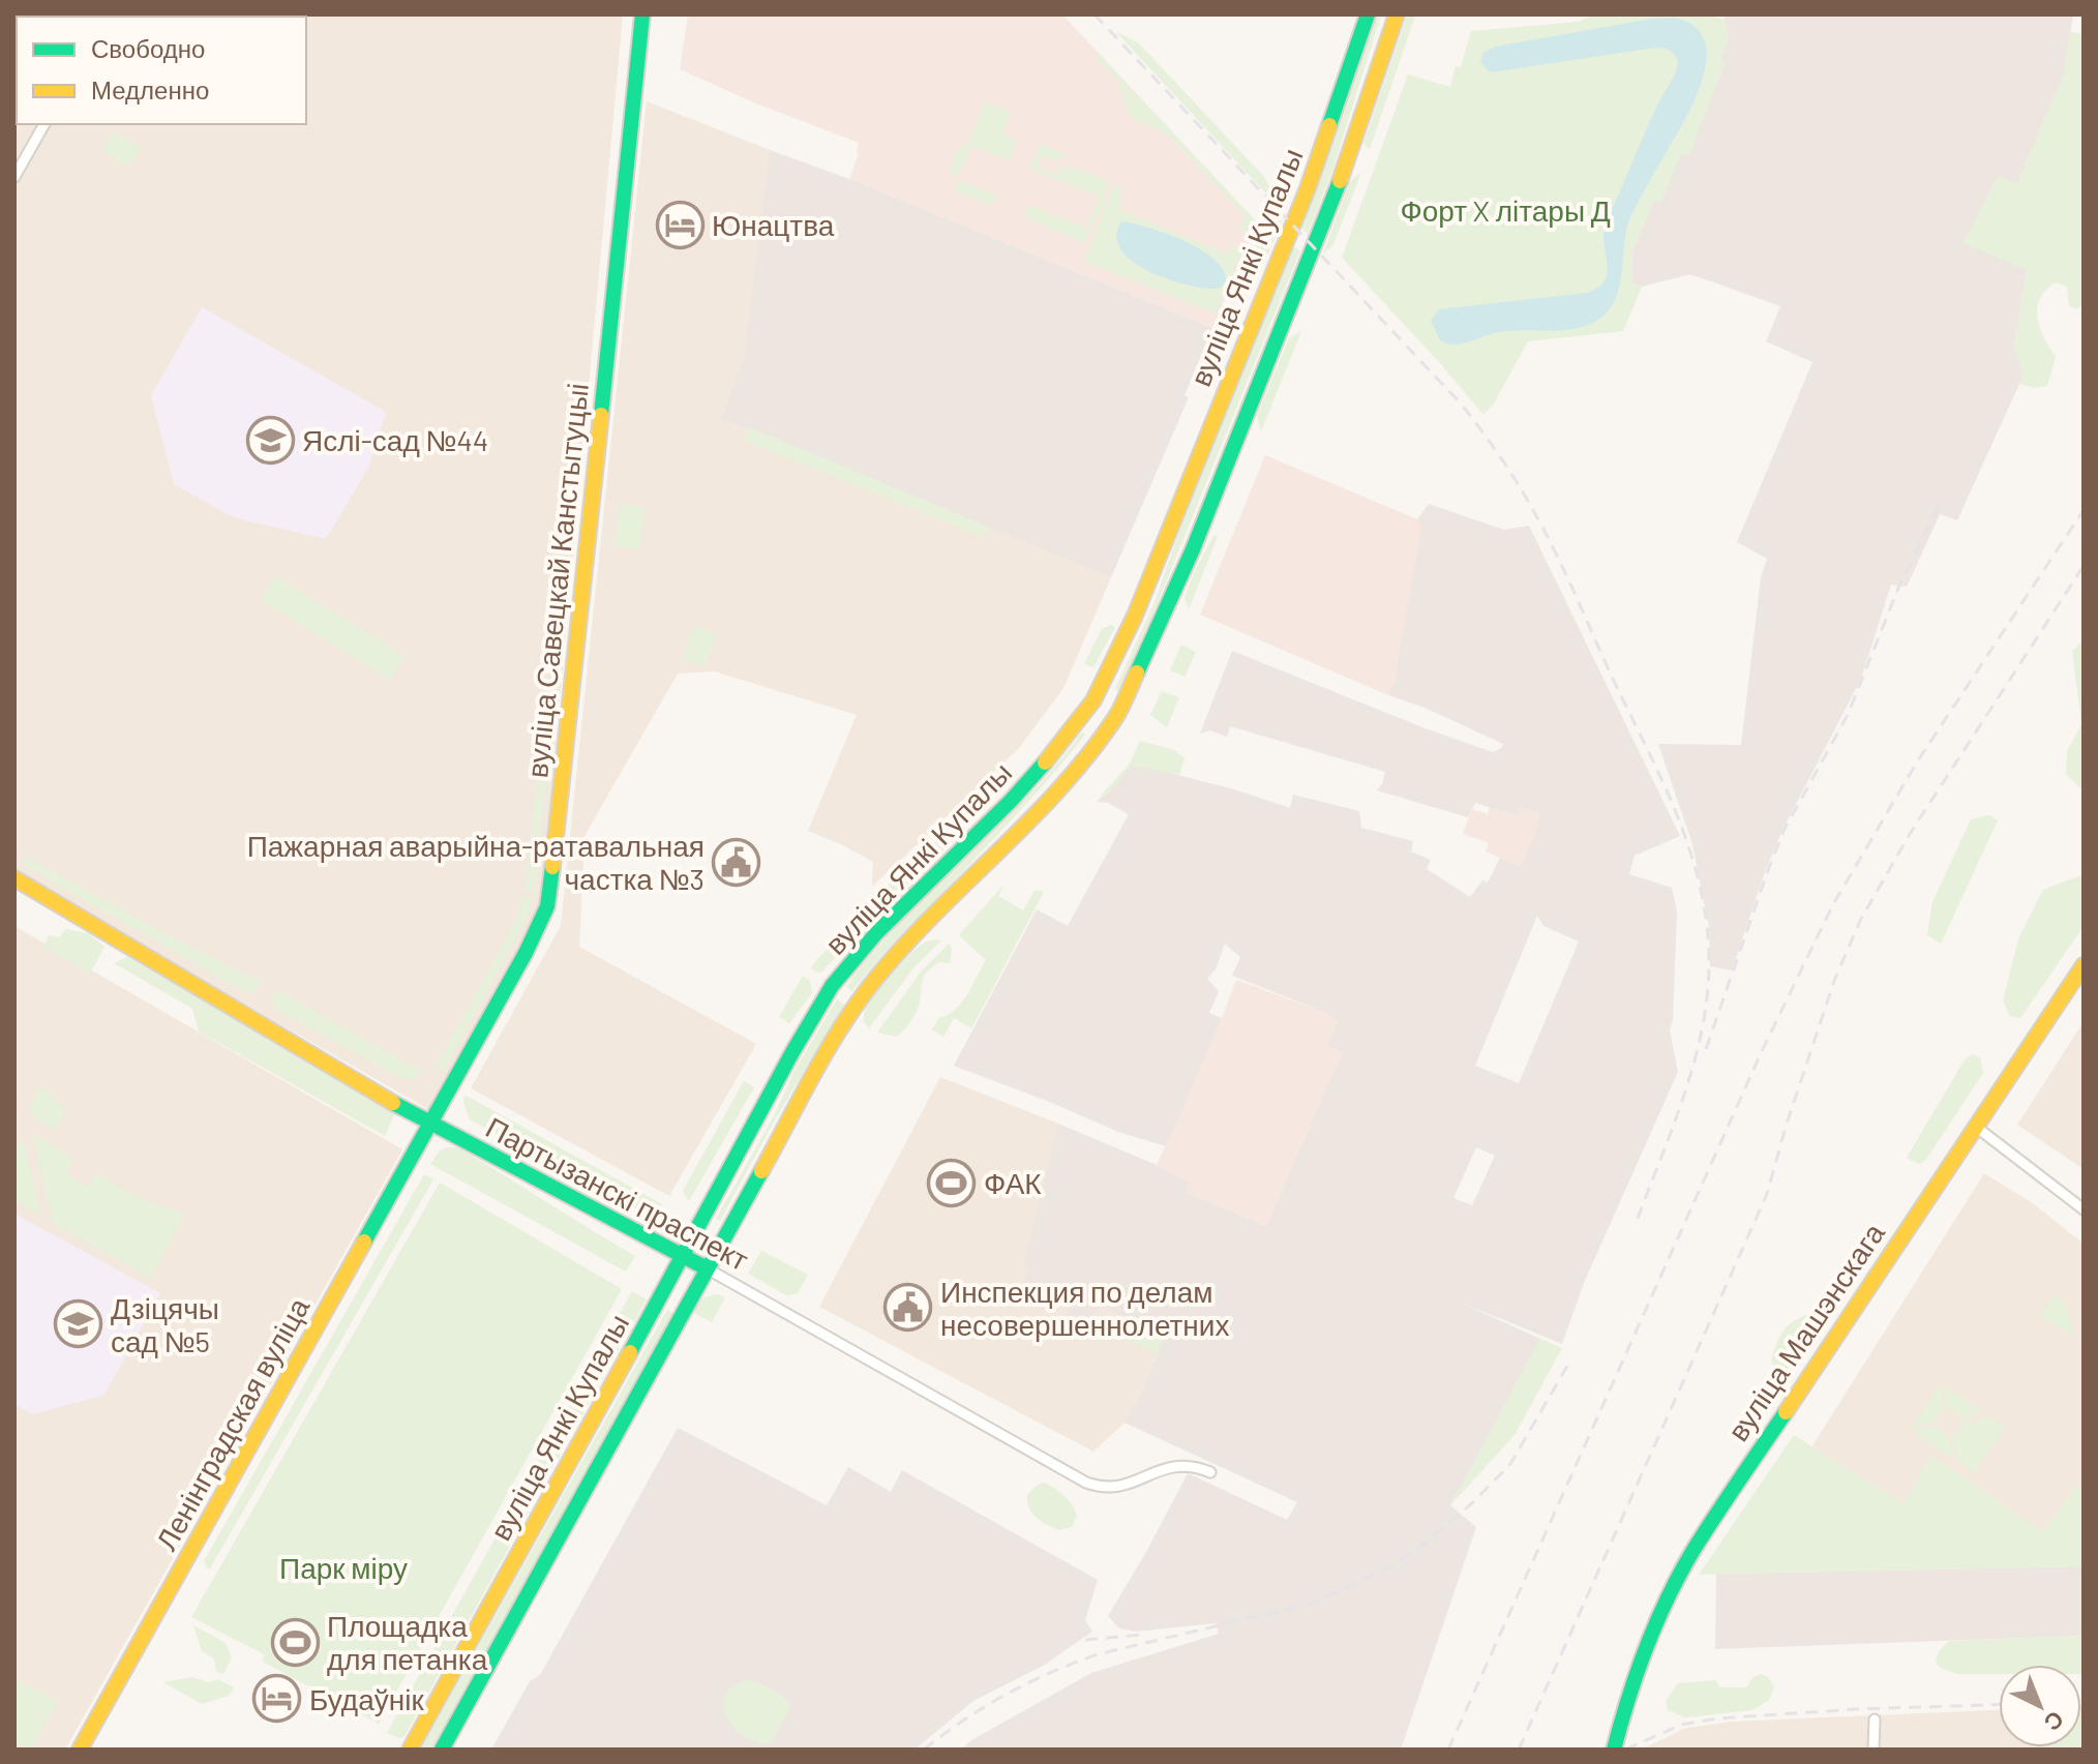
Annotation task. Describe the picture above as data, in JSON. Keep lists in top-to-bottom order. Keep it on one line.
{"streets":{"main road":["вуліца Янкі Купалы","вуліца Савецкай Канстытуцыі","Партызанскі праспект","вуліца Машэнскага","Ленінградская вуліца"]},"crossings":[["вуліца Янкі Купалы","Партызанскі праспект"],["вуліца Савецкай Канстытуцыі","Партызанскі праспект"],["вуліца Савецкай Канстытуцыі","Ленінградская вуліца"],["Партызанскі праспект","Ленінградская вуліца"]],"parks":["Форт X літары Д","Парк міру"],"places":{"hotel":["Юнацтва","Будаўнік"],"school or university":["Яслі-сад №44","Дзіцячы сад №5"],"public building":["Пажарная аварыйна-ратавальная частка №3","Инспекция по делам несовершеннолетних"],"sports":["ФАК","Площадка для петанка"]},"legend":["Свободно","Медленно"],"north":"bottom right"}
